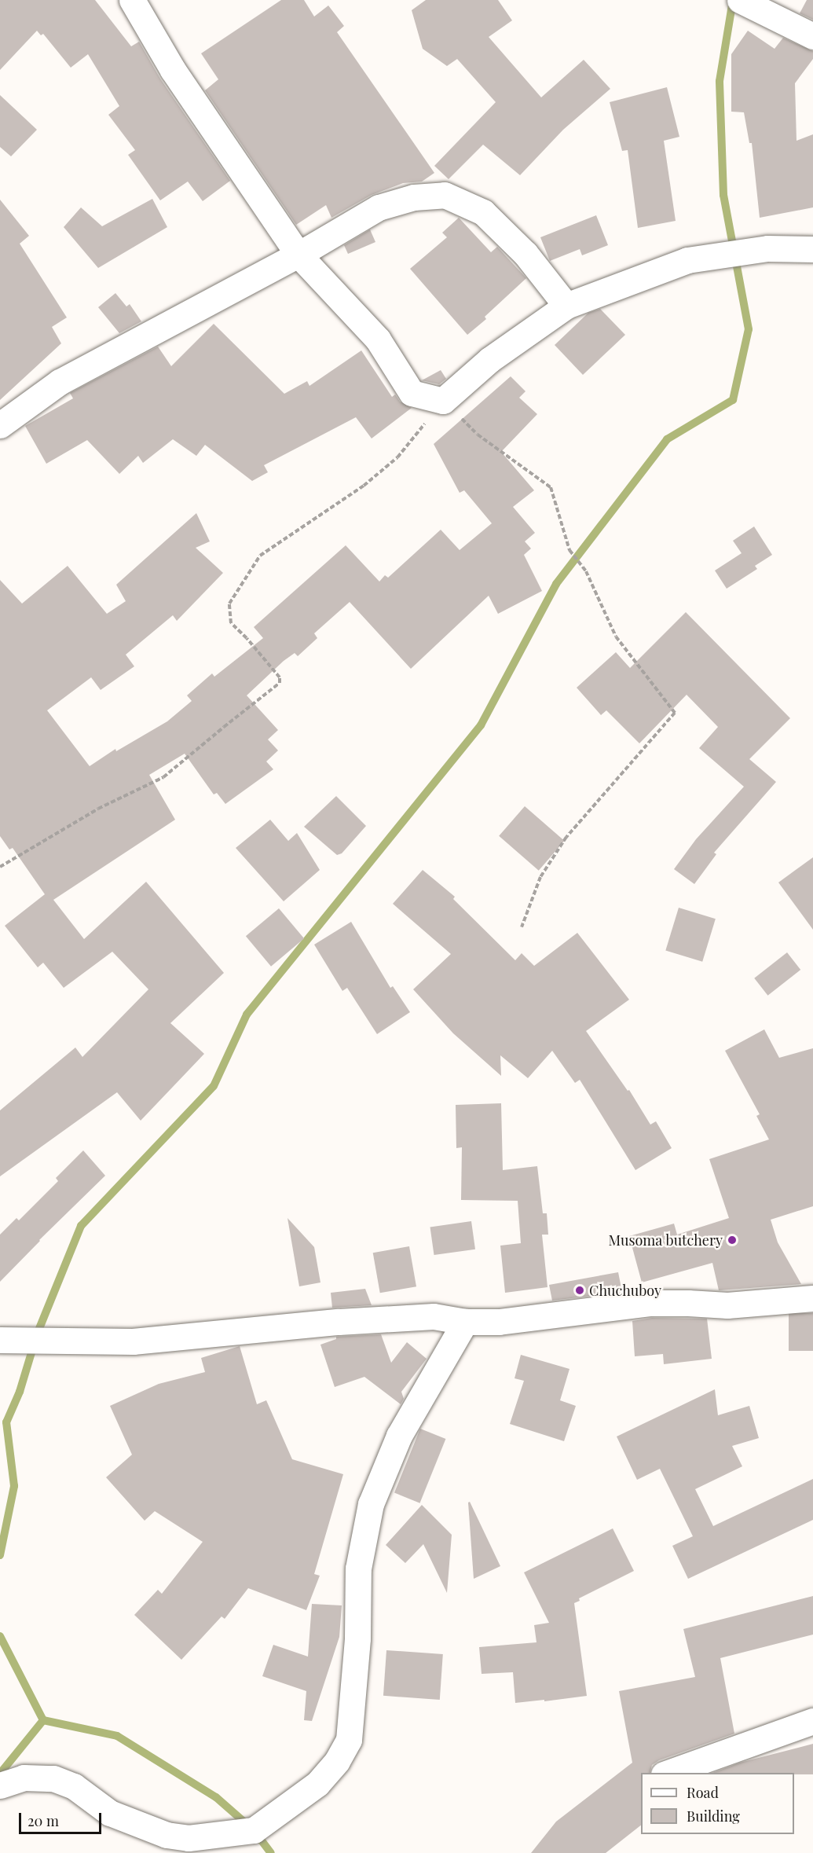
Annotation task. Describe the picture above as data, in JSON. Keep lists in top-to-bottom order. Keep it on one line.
{"places":["Musoma butchery","Chuchuboy"],"legend":["Road","Building"],"scale_bar":"20 m"}
